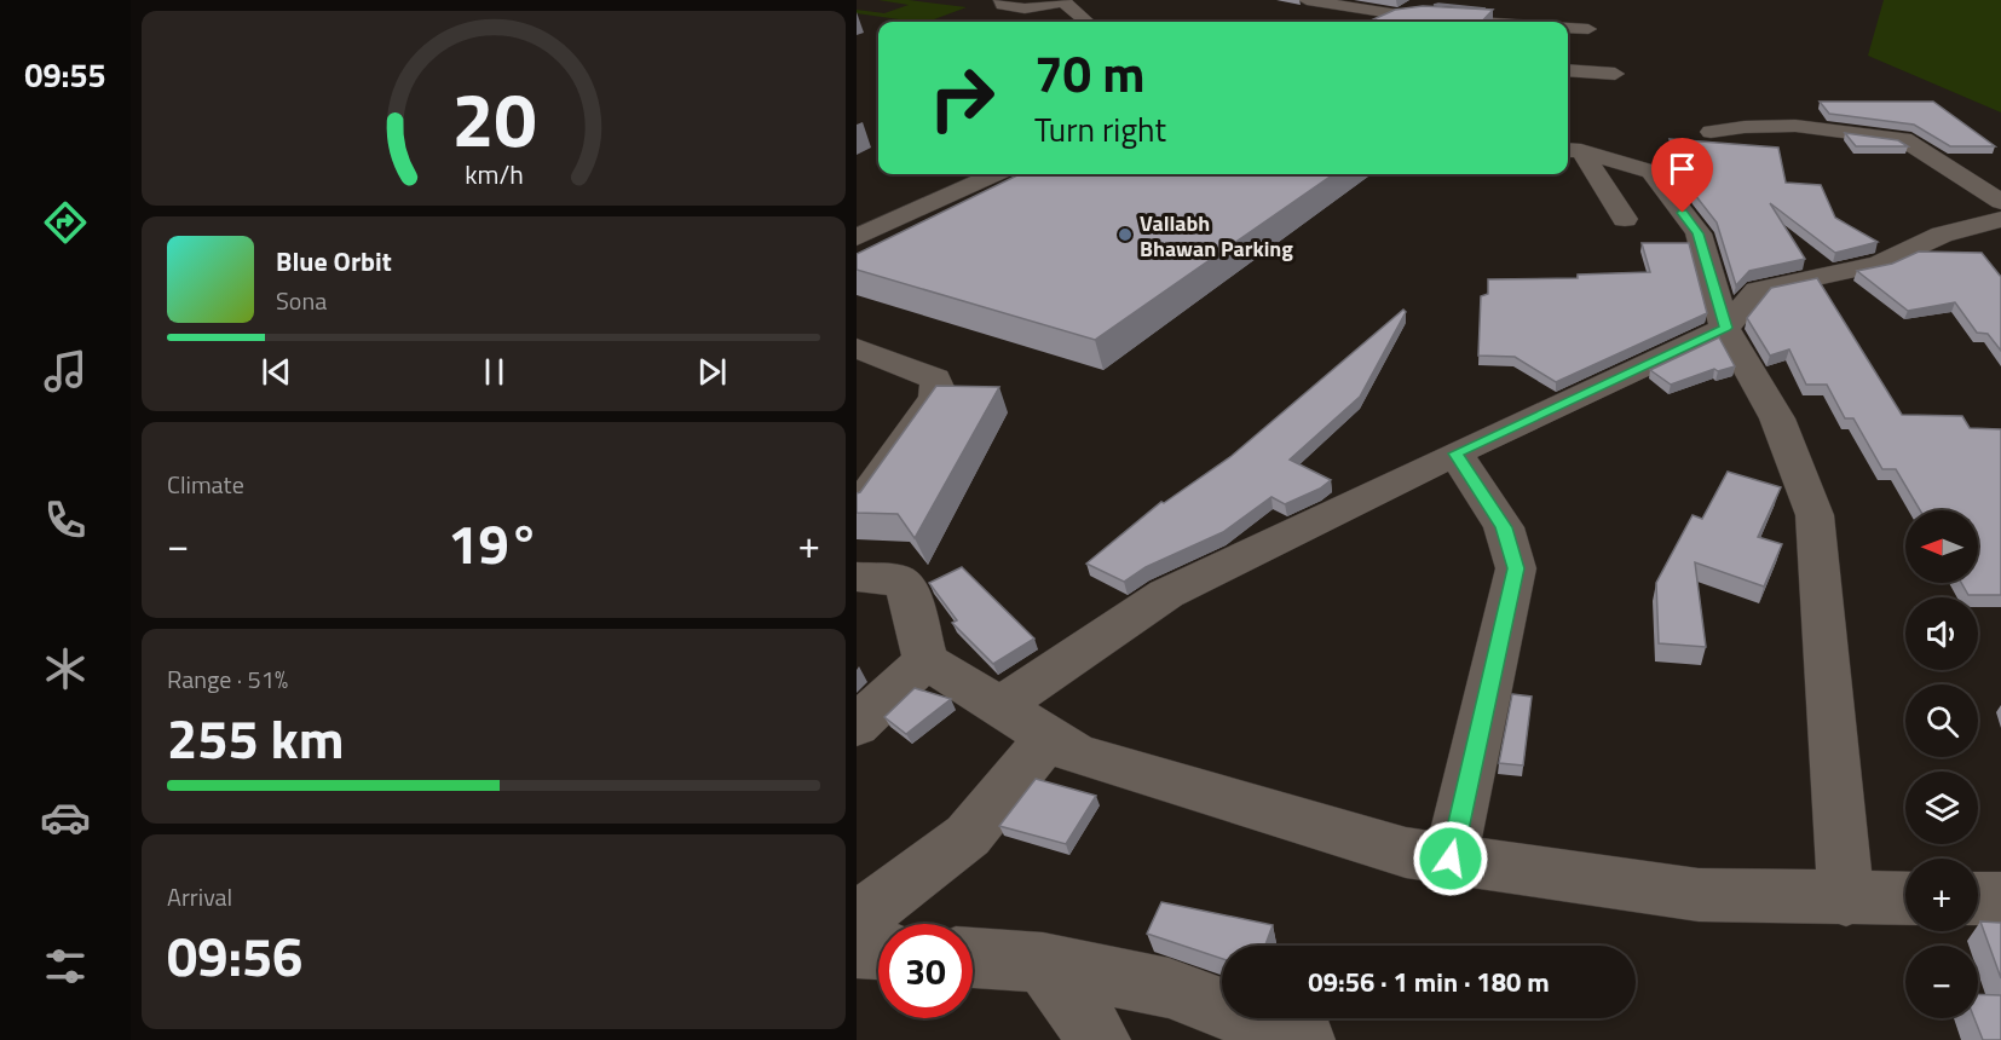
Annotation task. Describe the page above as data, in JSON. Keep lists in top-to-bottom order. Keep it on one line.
{"places":["Vallabh Bhawan Parking"],"north":"left","page":{"tabs":"09:55","turn":["70 m","Turn right"],"song":["Blue Orbit","Sona"],"tile":["Climate",["Range · 51%","255 km"],["Arrival","09:56"]],"map_buttons":["+","−"],"heat":["−","19°","+"],"limit":"30","trip":"09:56 · 1 min · 180 m","gauge":["20","km/h"]}}
